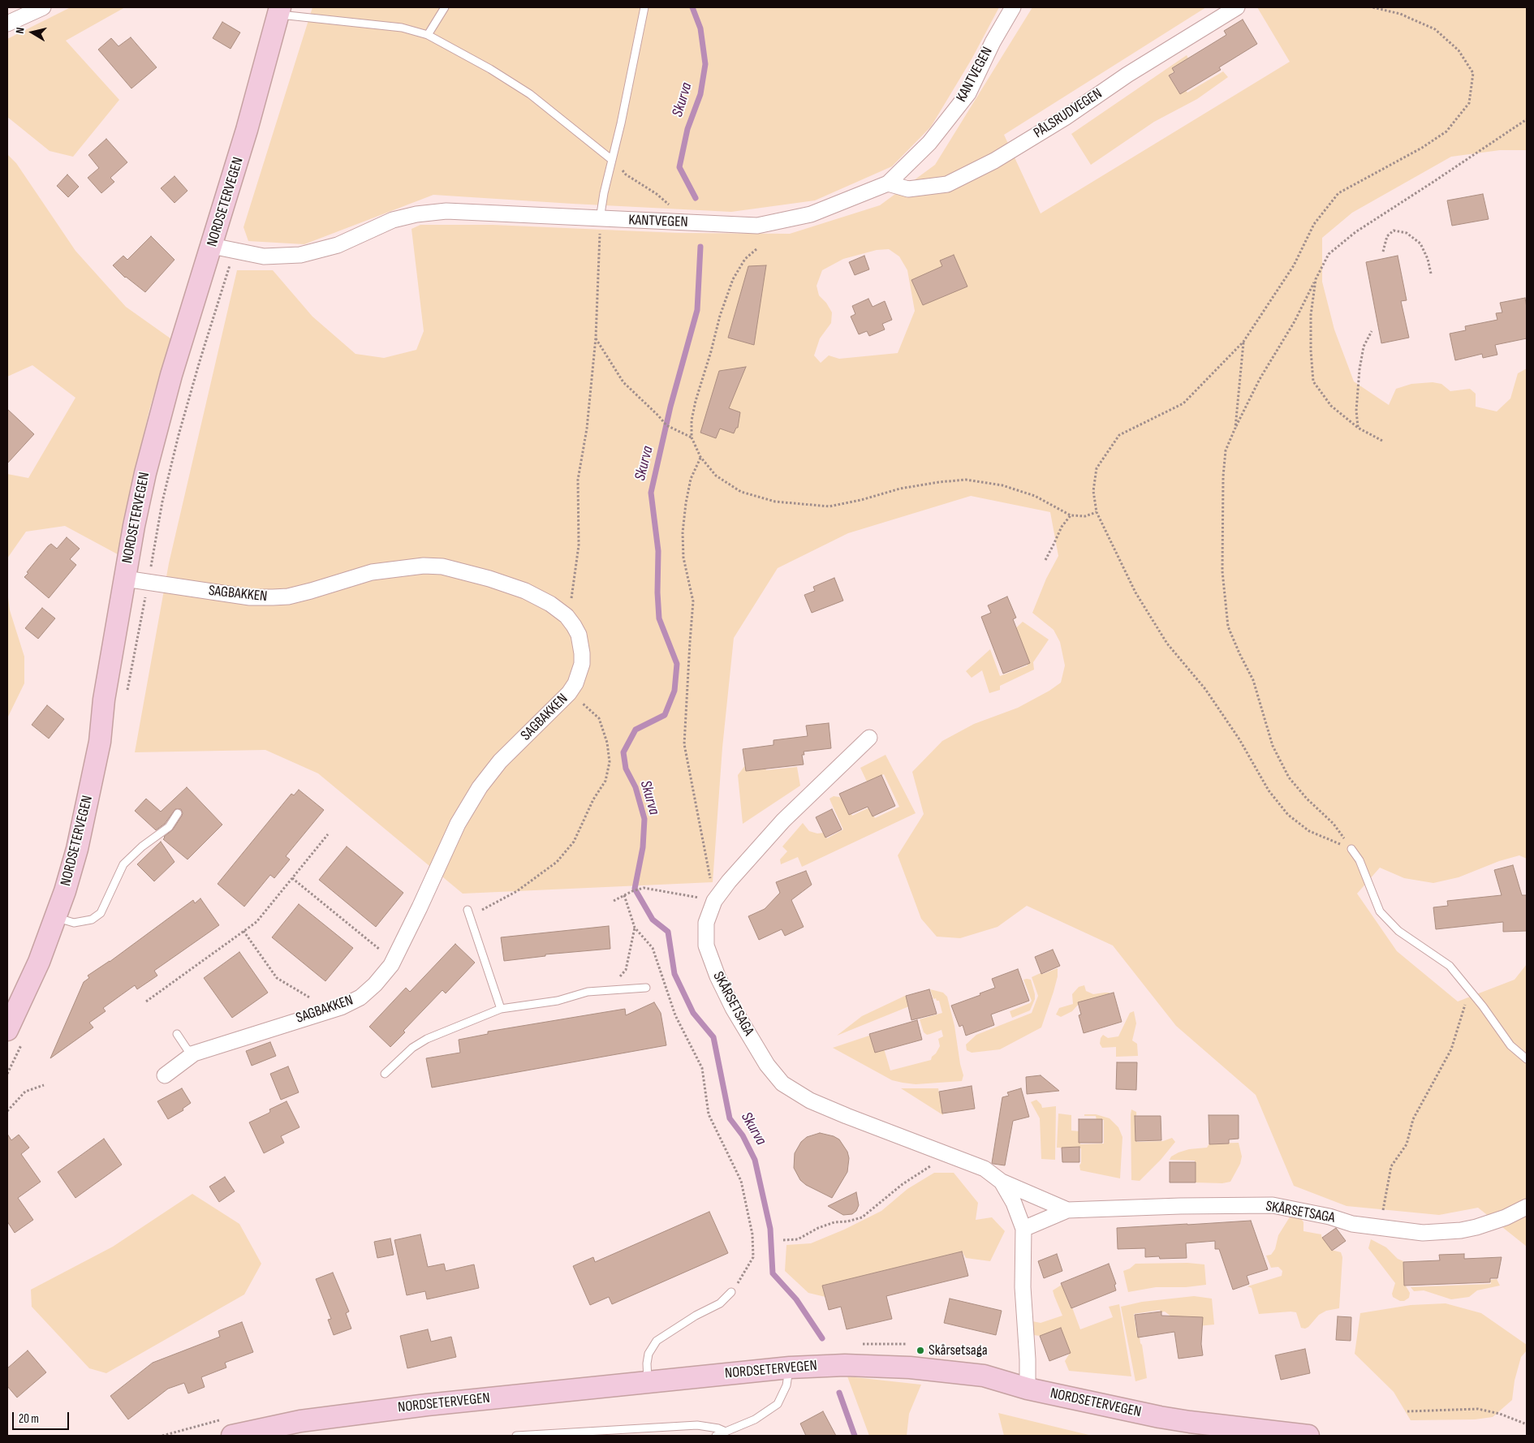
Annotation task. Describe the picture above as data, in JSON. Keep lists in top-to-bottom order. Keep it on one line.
{"streets":{"main road":["NORDSETERVEGEN"],"street":["KANTVEGEN","PÅLSRUDVEGEN","SAGBAKKEN","SKÅRSETSAGA"]},"crossings":[["KANTVEGEN","PÅLSRUDVEGEN"],["KANTVEGEN","NORDSETERVEGEN"],["NORDSETERVEGEN","SAGBAKKEN"],["NORDSETERVEGEN","SKÅRSETSAGA"]],"water":["Skurva"],"places":["Skårsetsaga"],"scale_bar":"20 m","north":"left"}
